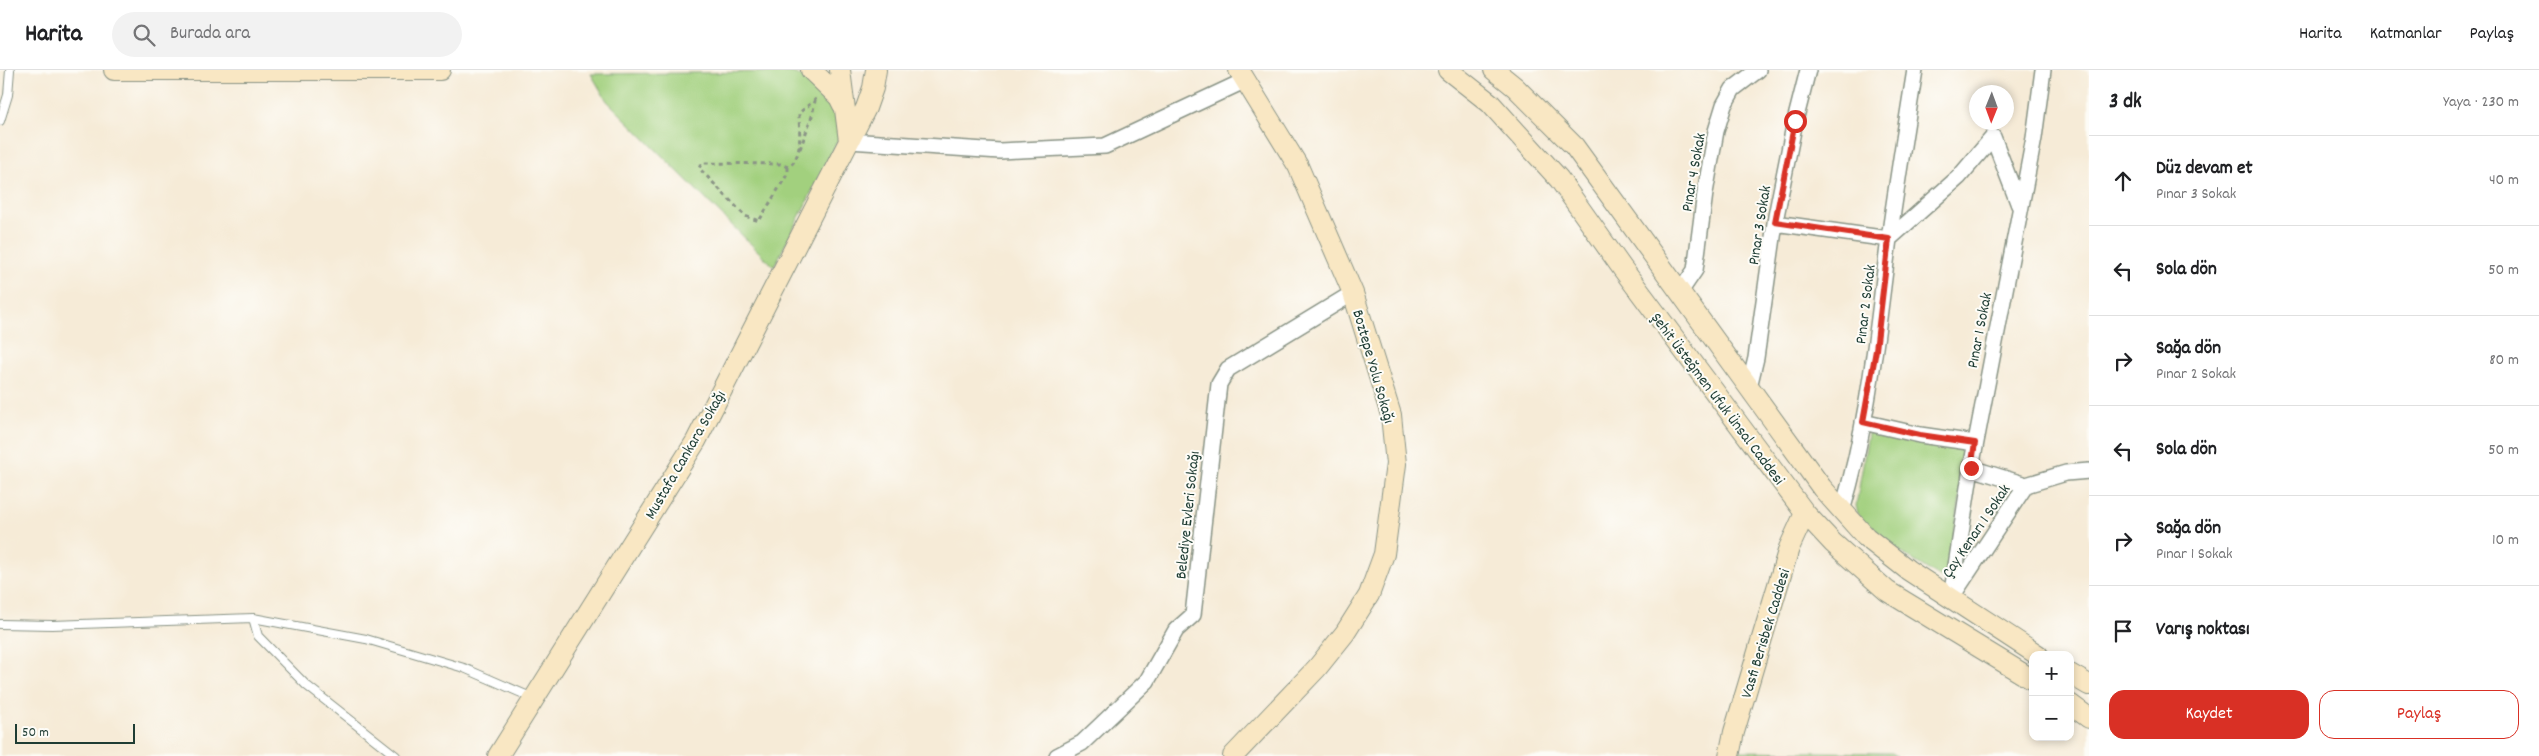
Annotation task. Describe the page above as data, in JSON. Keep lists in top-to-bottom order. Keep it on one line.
{"streets":{"main road":["Boztepe Yolu Sokağı","Şehit Üsteğmen Ufuk Ünsal Caddesi","Mustafa Cankara Sokağı","Vasfi Berisbek Caddesi"],"street":["Pınar 4 Sokak","Pınar 3 Sokak","Pınar 2 Sokak","Pınar 1 Sokak","Belediye Evleri Sokağı","Çay Kenarı 1 Sokak"]},"crossings":[["Pınar 4 Sokak","Şehit Üsteğmen Ufuk Ünsal Caddesi"],["Pınar 3 Sokak","Şehit Üsteğmen Ufuk Ünsal Caddesi"],["Pınar 2 Sokak","Şehit Üsteğmen Ufuk Ünsal Caddesi"],["Pınar 2 Sokak","Vasfi Berisbek Caddesi"],["Pınar 1 Sokak","Şehit Üsteğmen Ufuk Ünsal Caddesi"],["Pınar 1 Sokak","Çay Kenarı 1 Sokak"],["Boztepe Yolu Sokağı","Belediye Evleri Sokağı"],["Şehit Üsteğmen Ufuk Ünsal Caddesi","Çay Kenarı 1 Sokak"],["Şehit Üsteğmen Ufuk Ünsal Caddesi","Vasfi Berisbek Caddesi"]],"scale_bar":"50 m","north":"bottom","page":{"header":"Harita","search":"Burada ara","nav":["Harita","Katmanlar","Paylaş"],"heading":["3 dk","Yaya · 230 m"],"list":[["Düz devam et","Pınar 3 Sokak","40 m"],["Sola dön","50 m"],["Sağa dön","Pınar 2 Sokak","80 m"],["Sola dön","50 m"],["Sağa dön","Pınar 1 Sokak","10 m"],"Varış noktası"],"map_buttons":["+","−"],"buttons":["Kaydet","Paylaş"],"scale":"50 m"}}
